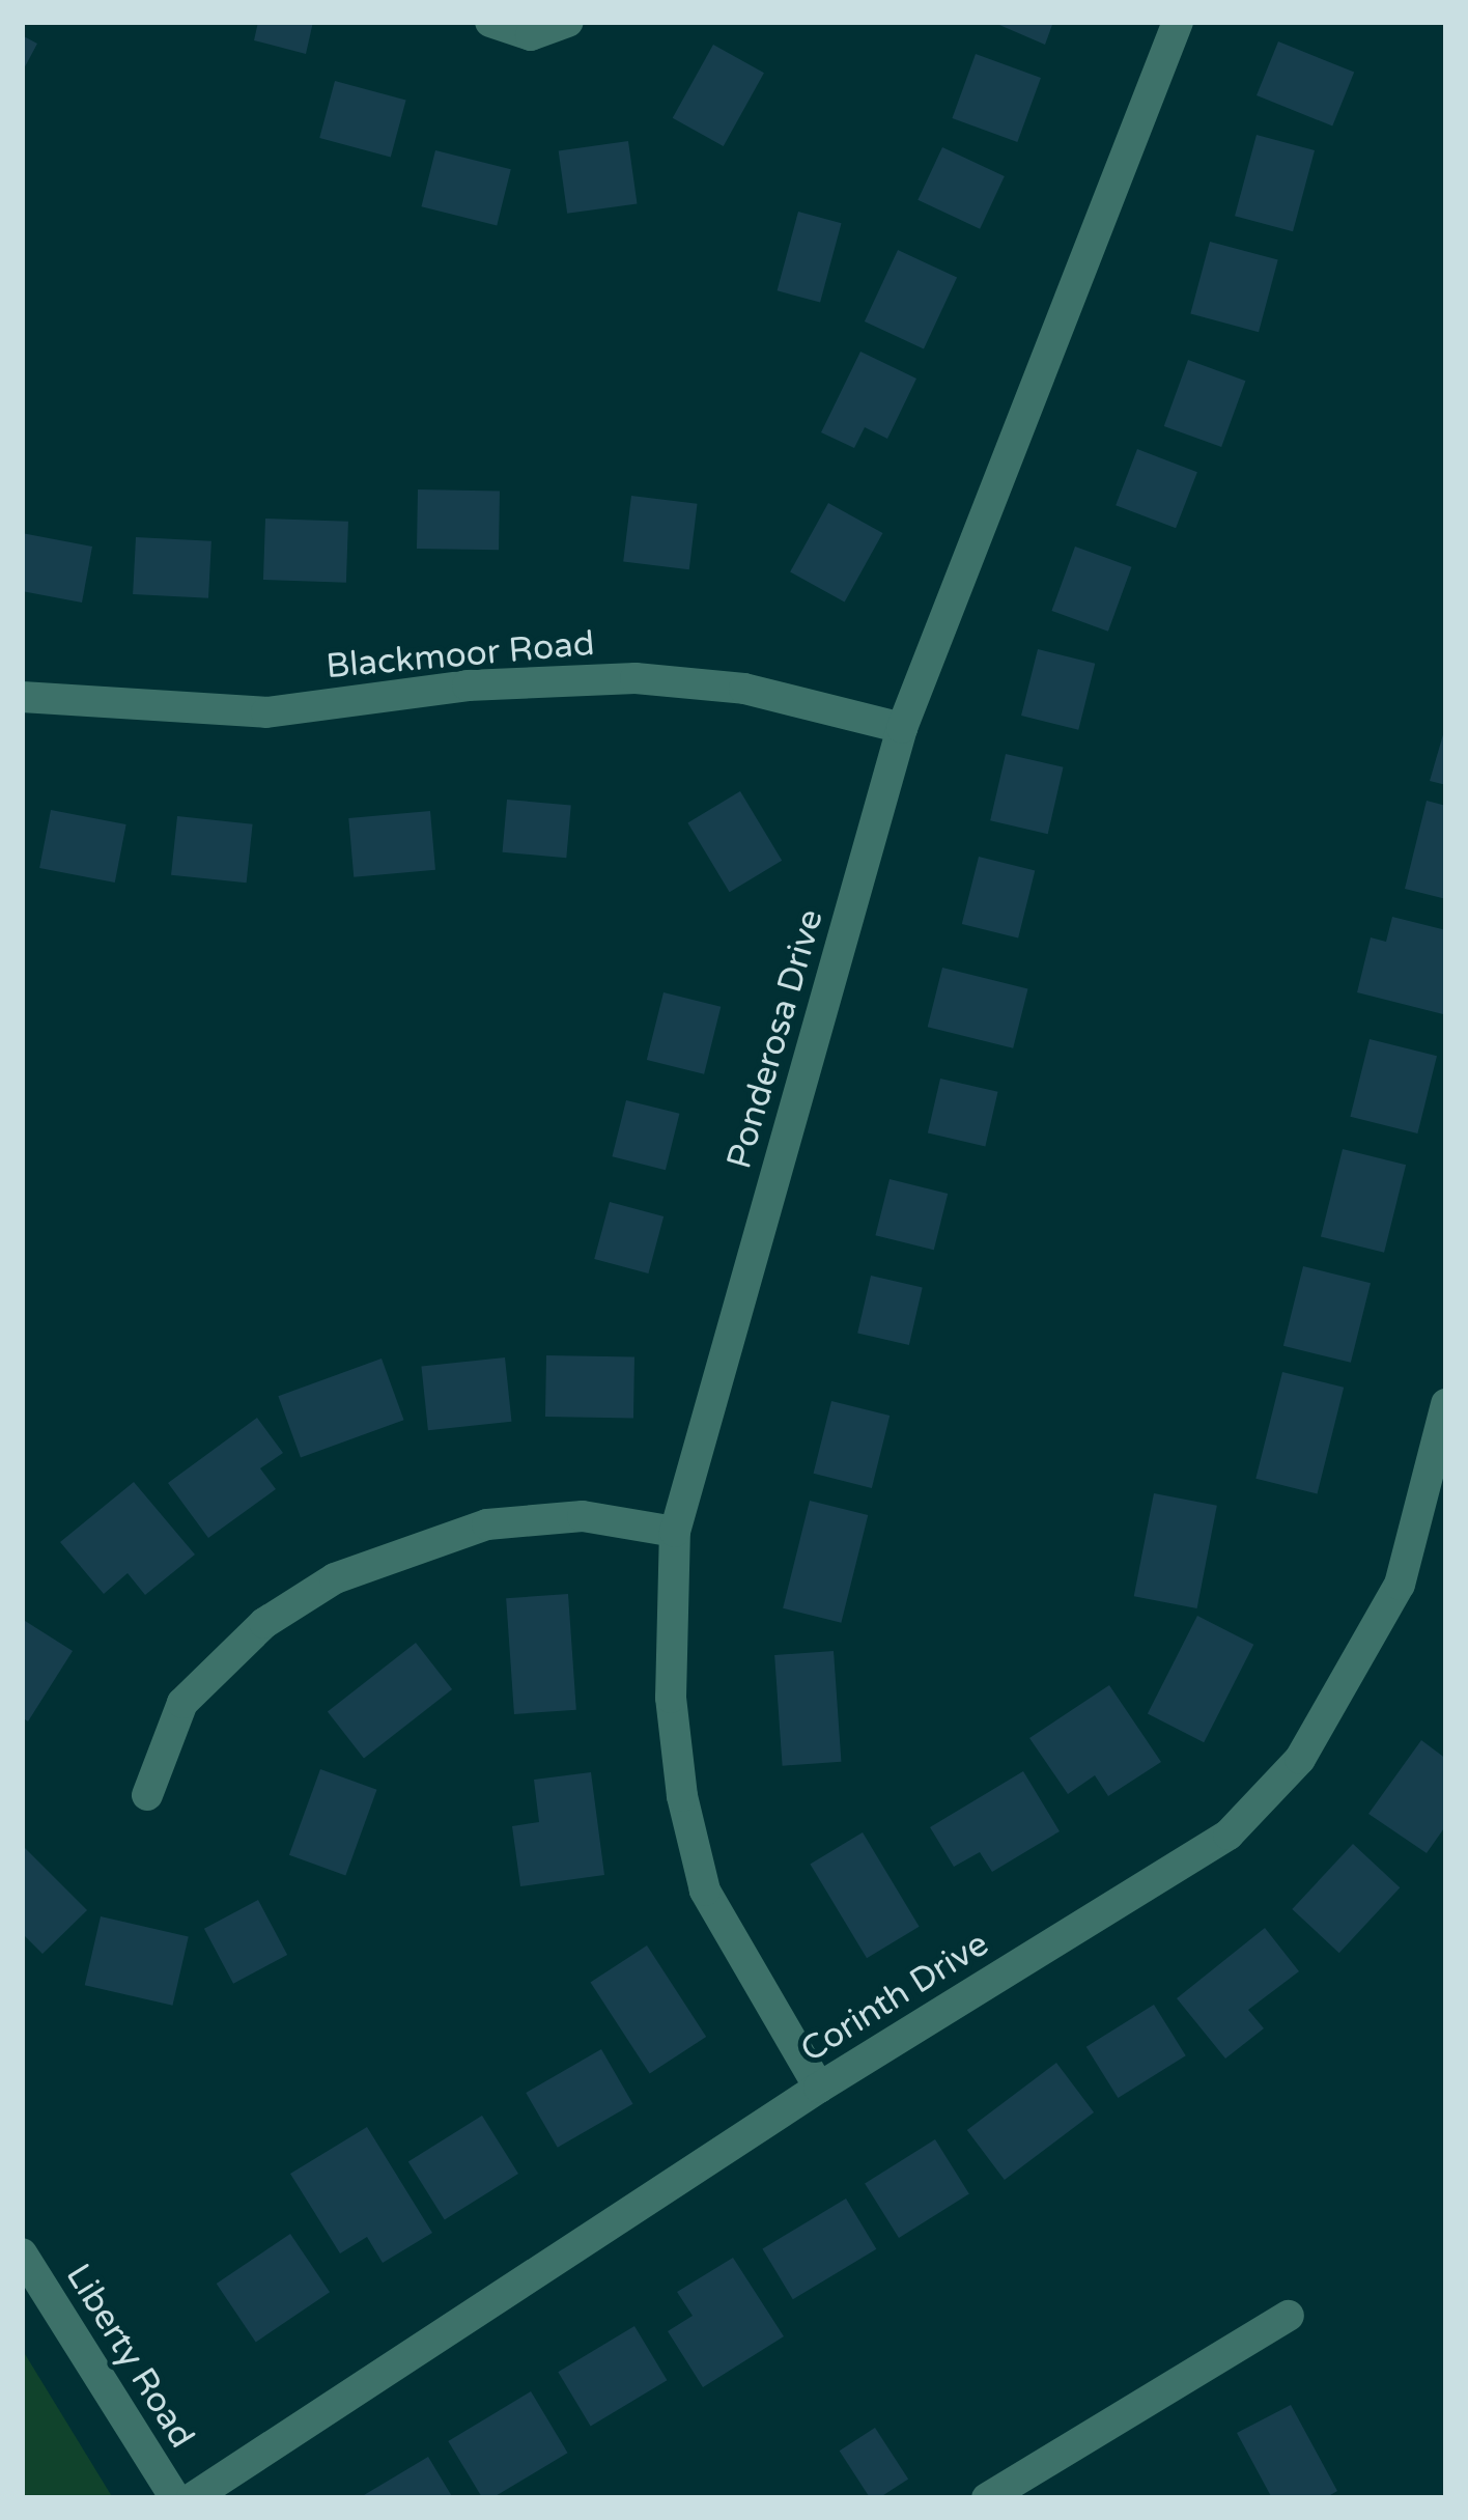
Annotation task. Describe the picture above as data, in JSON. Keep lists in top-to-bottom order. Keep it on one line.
{"streets":{"street":["Blackmoor Road","Ponderosa Drive","Corinth Drive","Liberty Road"]},"crossings":[["Blackmoor Road","Ponderosa Drive"],["Ponderosa Drive","Corinth Drive"]]}
